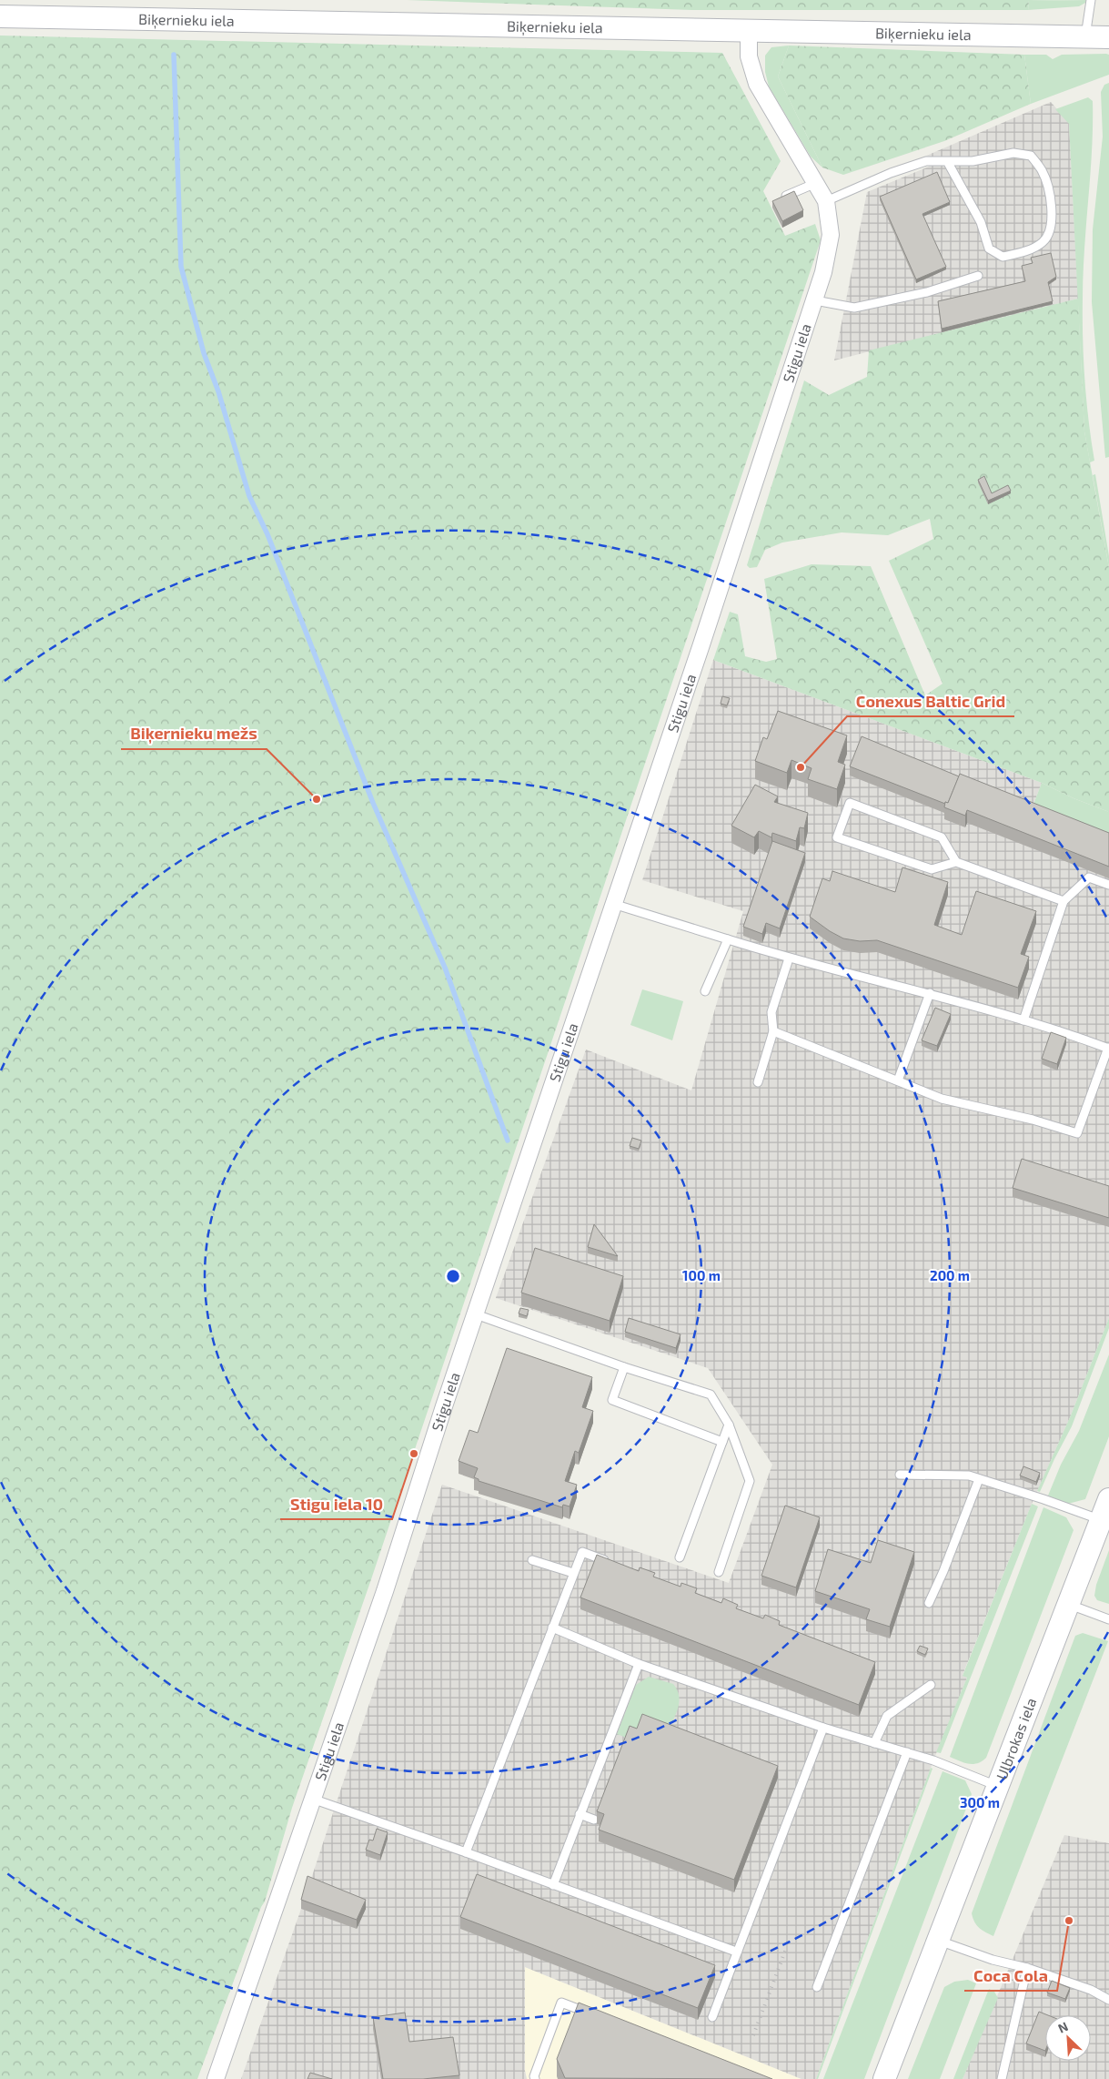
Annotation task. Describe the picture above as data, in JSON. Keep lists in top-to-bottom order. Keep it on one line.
{"streets":{"main road":["Biķernieku iela","Ulbrokas iela"],"street":["Stigu iela"]},"crossings":[["Biķernieku iela","Stigu iela"]],"places":["Conexus Baltic Grid","Biķernieku mežs","Stigu iela 10","Coca Cola"],"north":"top left","rings":["100 m","200 m","300 m"]}
